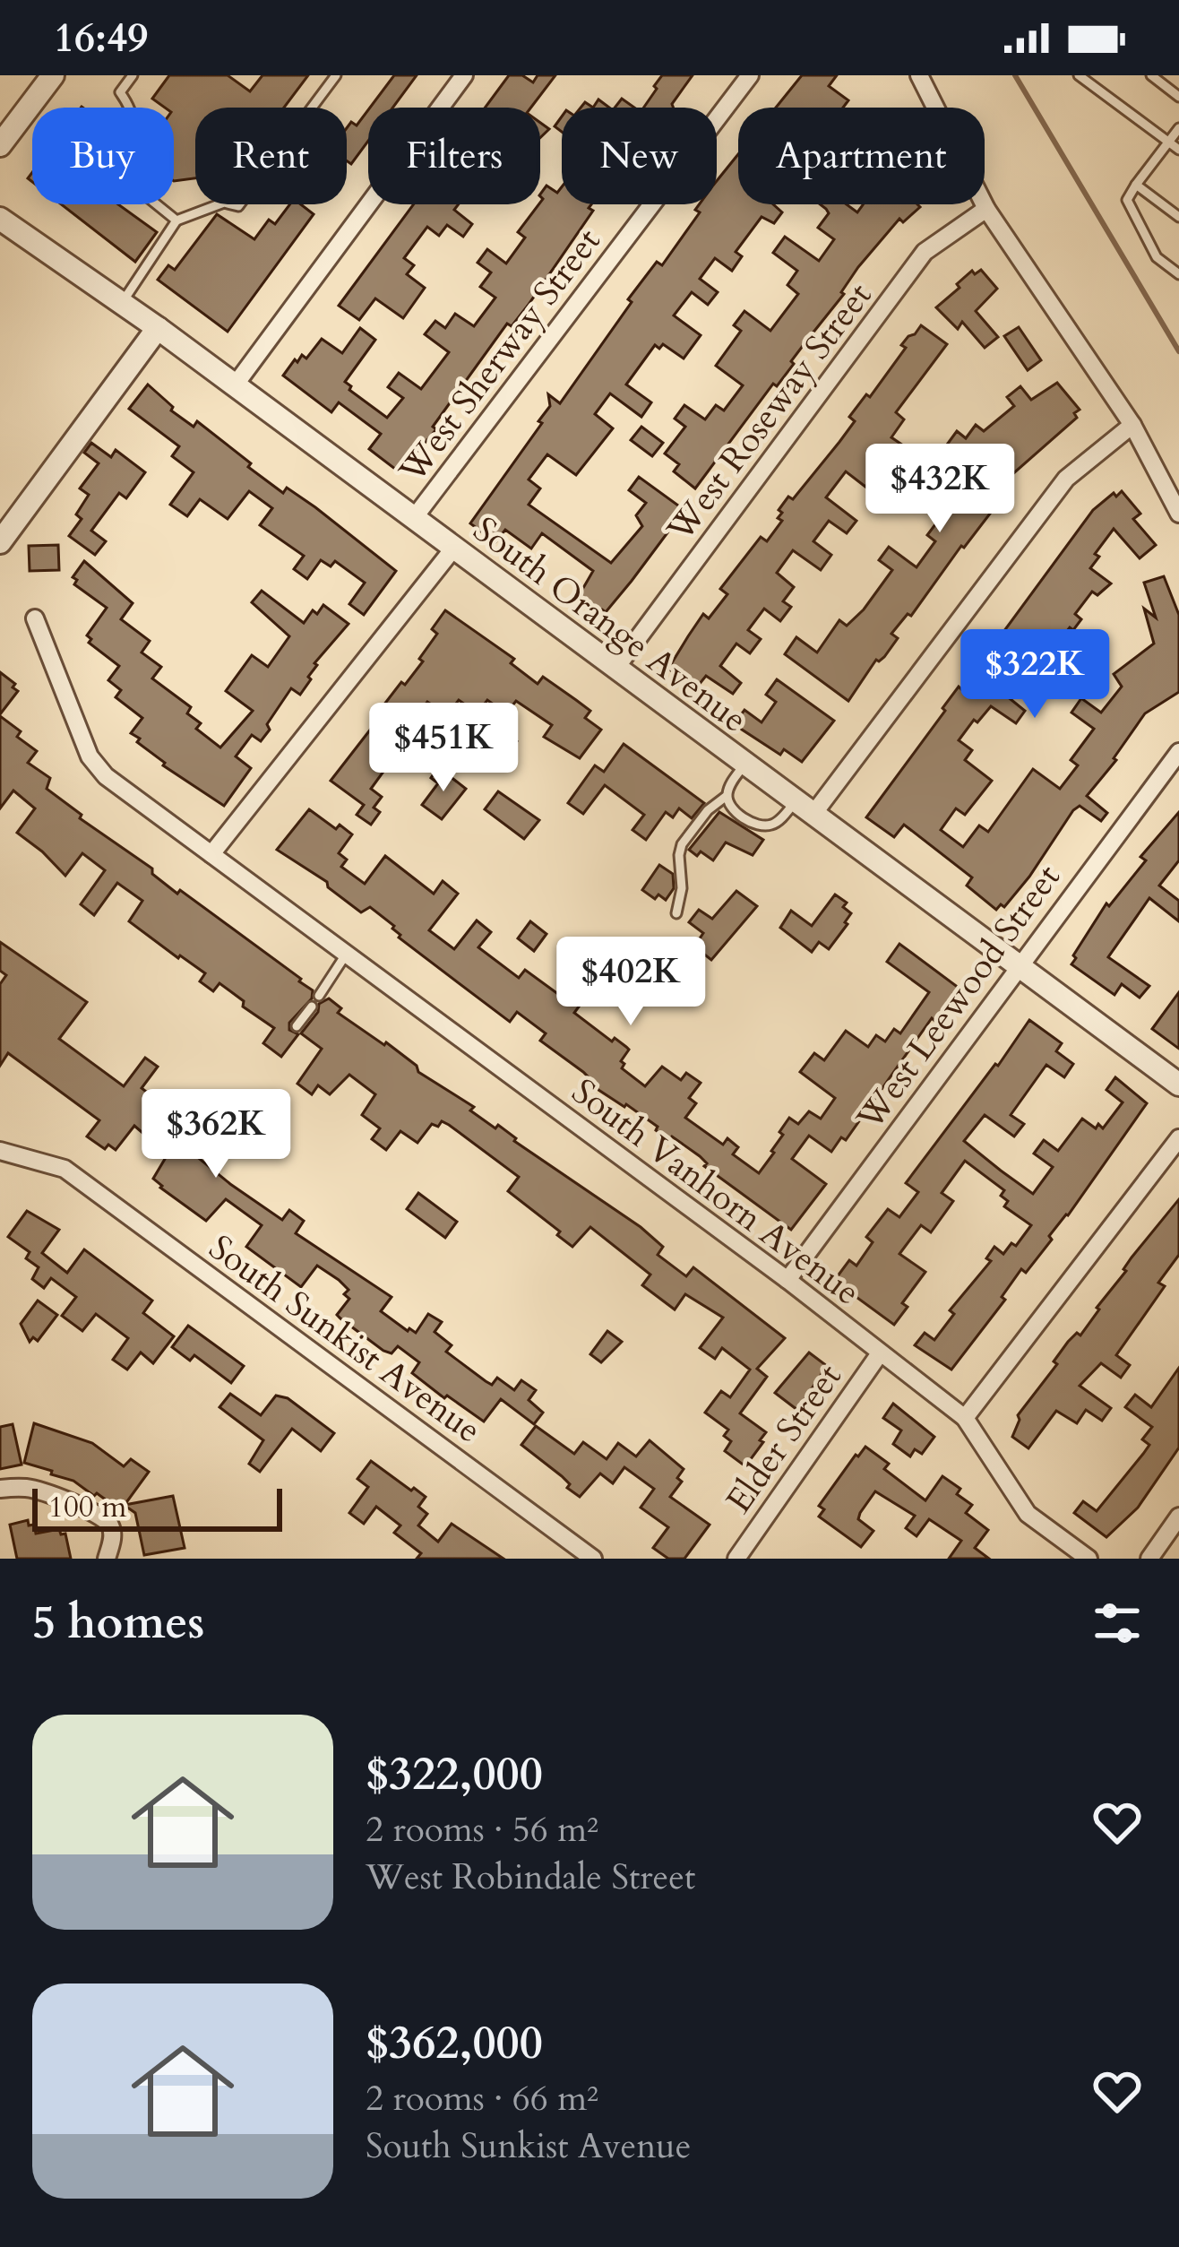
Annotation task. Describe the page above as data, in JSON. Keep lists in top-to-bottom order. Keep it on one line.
{"streets":{"street":["West Sherway Street","West Roseway Street","South Orange Avenue","West Leewood Street","South Vanhorn Avenue","South Sunkist Avenue","Elder Street"]},"crossings":[["West Sherway Street","South Orange Avenue"],["West Roseway Street","South Orange Avenue"],["South Orange Avenue","West Leewood Street"],["West Leewood Street","South Vanhorn Avenue"],["South Vanhorn Avenue","Elder Street"]],"scale_bar":"100 m","page":{"status":"16:49","chip":["Buy","Rent","Filters","New","Apartment"],"price":["$432K","$322K","$451K","$402K","$362K"],"scale":"100 m","heading":"5 homes","list":[{"name":"$322,000","note":"2 rooms · 56 m² · West Robindale Street"},{"name":"$362,000","note":"2 rooms · 66 m² · South Sunkist Avenue"}]}}
